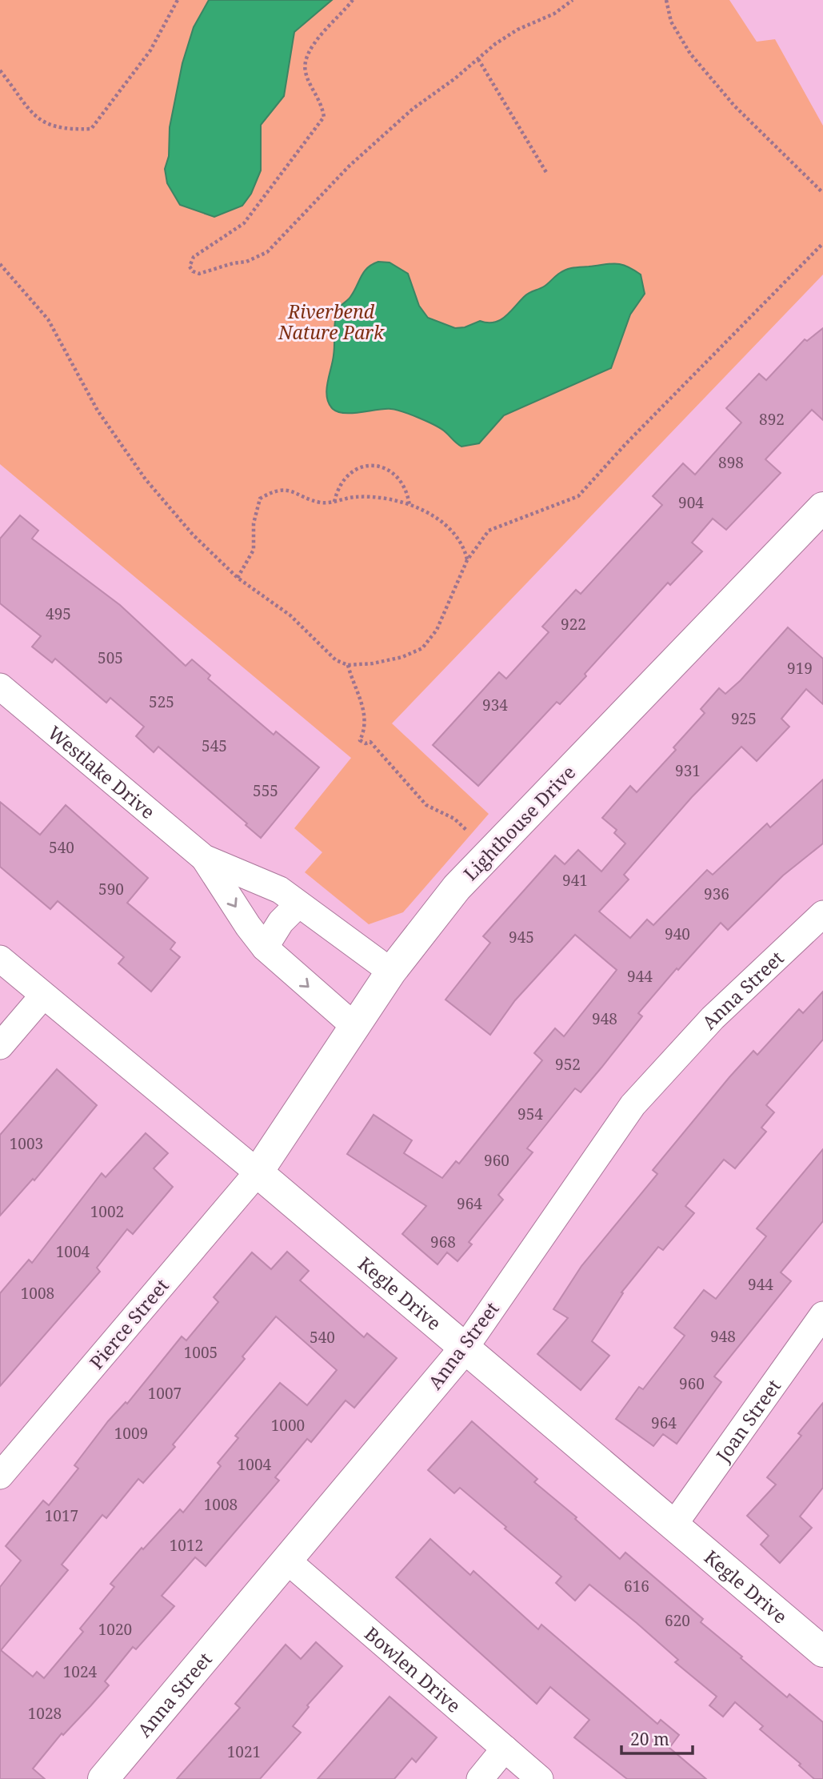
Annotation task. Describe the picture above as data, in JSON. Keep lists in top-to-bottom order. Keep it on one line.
{"streets":{"street":["Westlake Drive","Lighthouse Drive","Anna Street","Kegle Drive","Pierce Street","Joan Street","Bowlen Drive"]},"crossings":[["Westlake Drive","Lighthouse Drive"],["Lighthouse Drive","Kegle Drive"],["Lighthouse Drive","Pierce Street"],["Anna Street","Kegle Drive"],["Anna Street","Bowlen Drive"],["Kegle Drive","Pierce Street"],["Kegle Drive","Joan Street"]],"parks":["Riverbend Nature Park"],"house_numbers":["892","898","904","495","922","505","919","525","934","925","545","931","555","540","941","590","936","940","945","944","948","952","954","1003","960","964","1002","968","1004","944","1008","948","540","1005","960","1007","964","1000","1009","1004","1008","1017","1012","616","620","1020","1024","1028","1021"],"scale_bar":"20 m"}
